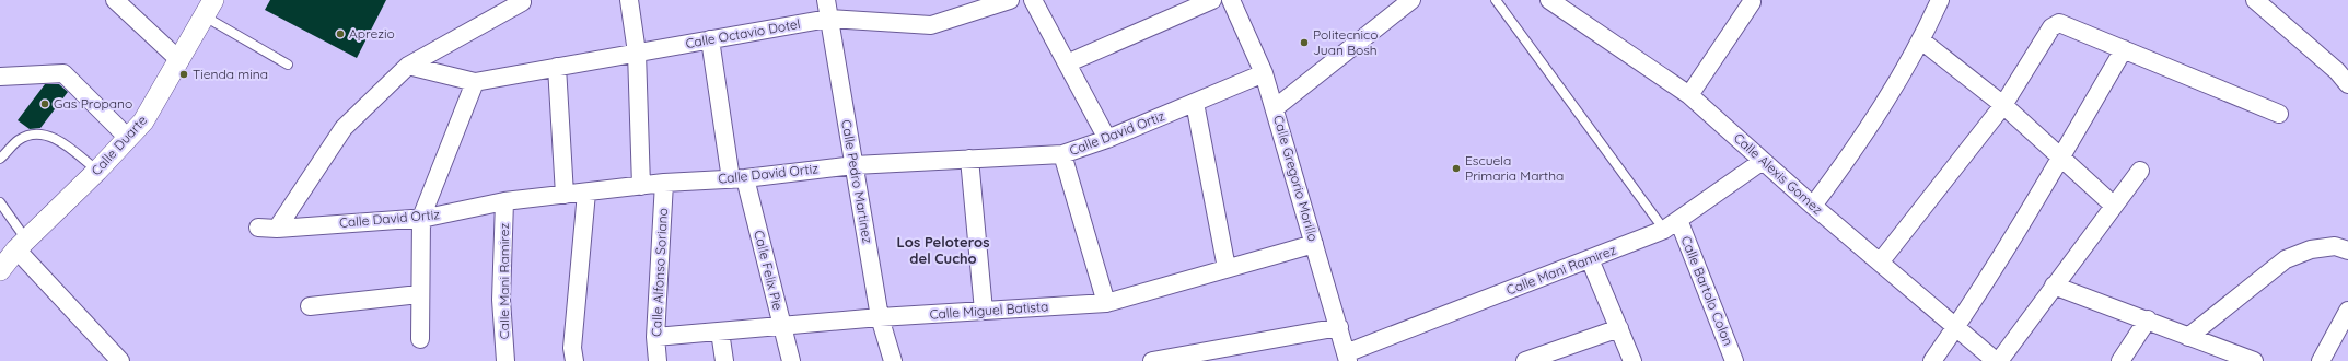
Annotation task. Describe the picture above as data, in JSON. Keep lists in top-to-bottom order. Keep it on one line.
{"streets":{"street":["Calle Octavio Dotel","Calle David Ortiz","Calle Duarte","Calle Alexis Gomez","Calle Gregorio Morillo","Calle Pedro Martinez","Calle Felix Pie","Calle Mani Ramirez","Calle Alfonso Soriano","Calle Bartolo Colon","Calle Miguel Batista"]},"crossings":[["Calle Octavio Dotel","Calle Pedro Martinez"],["Calle Octavio Dotel","Calle Felix Pie"],["Calle David Ortiz","Calle Gregorio Morillo"],["Calle David Ortiz","Calle Pedro Martinez"],["Calle David Ortiz","Calle Felix Pie"],["Calle David Ortiz","Calle Mani Ramirez"],["Calle David Ortiz","Calle Alfonso Soriano"],["Calle Alexis Gomez","Calle Mani Ramirez"],["Calle Gregorio Morillo","Calle Mani Ramirez"],["Calle Gregorio Morillo","Calle Miguel Batista"],["Calle Pedro Martinez","Calle Miguel Batista"],["Calle Felix Pie","Calle Miguel Batista"],["Calle Mani Ramirez","Calle Bartolo Colon"],["Calle Alfonso Soriano","Calle Miguel Batista"]],"districts":["Los Peloteros del Cucho"],"places":["Aprezio","Politecnico Juan Bosh","Tienda mina","Gas Propano","Escuela Primaria Martha"]}
